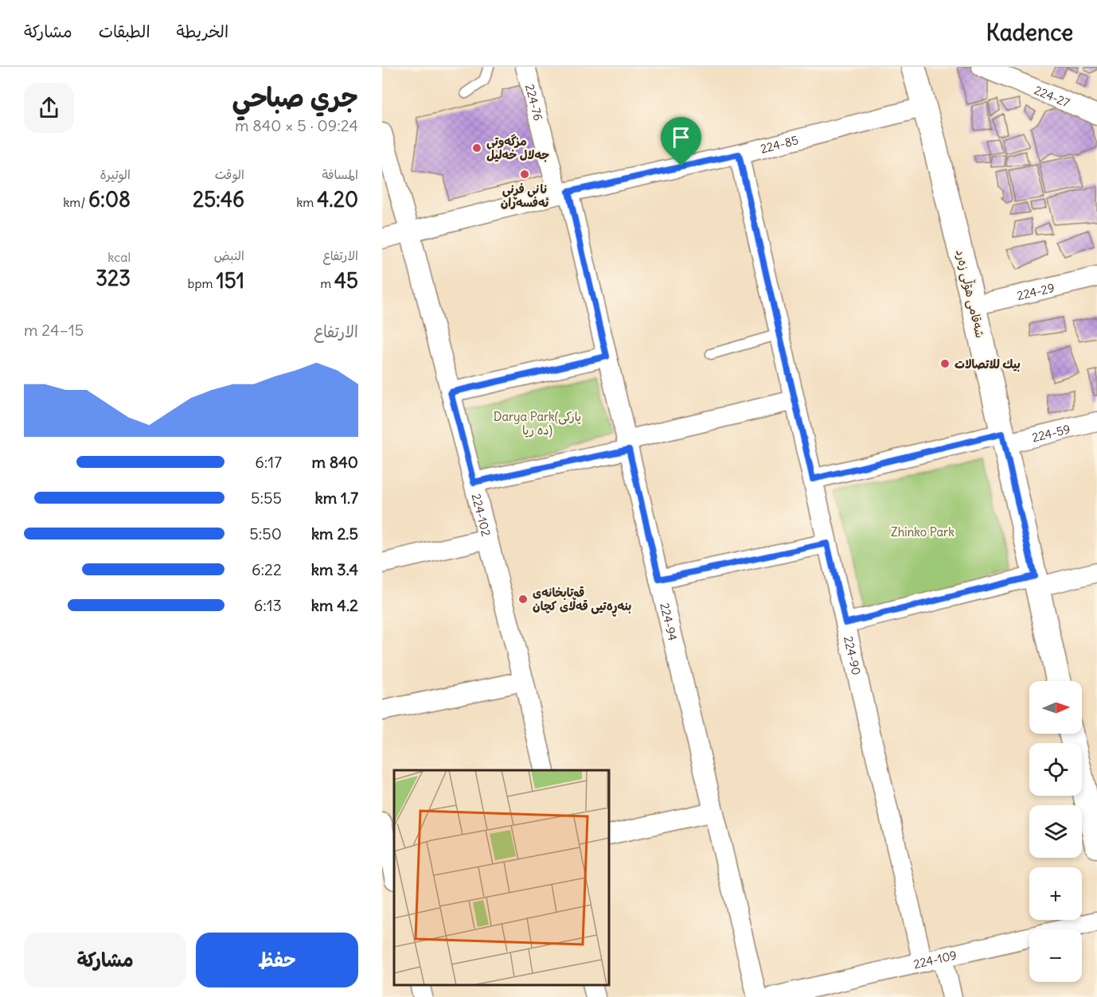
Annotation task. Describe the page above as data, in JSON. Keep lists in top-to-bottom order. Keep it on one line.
{"streets":{"street":["224-27","224-76","224-85","224-29","شەقامی هۆڵی زەرد","224-59","224-102","224-94","224-90","224-109"]},"crossings":[["224-76","224-85"],["224-76","224-94"],["224-85","شەقامی هۆڵی زەرد"],["224-85","224-102"],["224-85","224-94"],["224-85","224-90"],["224-29","شەقامی هۆڵی زەرد"],["شەقامی هۆڵی زەرد","224-59"],["224-59","224-90"],["224-90","224-109"]],"parks":["Darya Park(پارکی ده ریا)","Zhinko Park"],"places":["مزگەوتی جەلال خەلیل","نانی فڕنی ئەفسەران","بيك للاتصالات","قوتابخانەی بنەڕەتیی قەڵای کچان"],"north":"right","page":{"header":"Kadence","nav":["الخريطة","الطبقات","مشاركة"],"heading":["جري صباحي","09:24 · 5 × 840 m"],"stats":[["المسافة","4.20 km"],["الوقت","25:46"],["الوتيرة","6:08 /km"],["الارتفاع","45 m"],["النبض","151 bpm"],["kcal","323"]],"chart":["الارتفاع","15–24 m"],"list":[{"name":"840 m","note":"6:17"},{"name":"1.7 km","note":"5:55"},{"name":"2.5 km","note":"5:50"},{"name":"3.4 km","note":"6:22"},{"name":"4.2 km","note":"6:13"}],"map_buttons":["+","−"],"buttons":["حفظ","مشاركة"]}}
